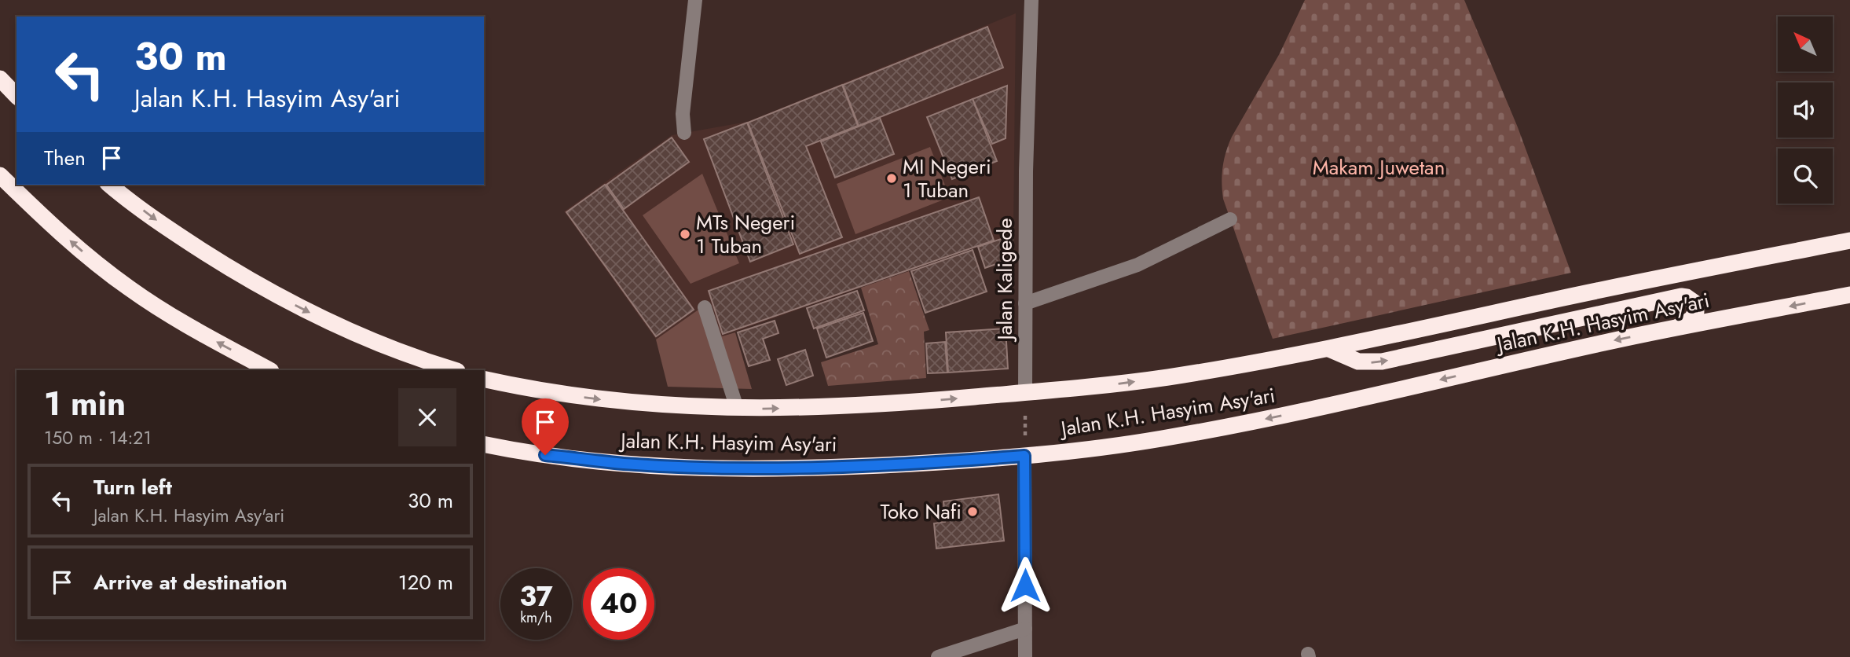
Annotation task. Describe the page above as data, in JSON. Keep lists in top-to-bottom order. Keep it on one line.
{"streets":{"highway":["Jalan K.H. Hasyim Asy'ari"],"street":["Jalan Kaligede"]},"crossings":[["Jalan Kaligede","Jalan K.H. Hasyim Asy'ari"]],"parks":["Makam Juwetan"],"places":["MI Negeri 1 Tuban","MTs Negeri 1 Tuban","Toko Nafi"],"north":"top left","page":{"turn":["30 m","Jalan K.H. Hasyim Asy'ari"],"then":"Then","heading":["1 min","150 m · 14:21"],"list":[{"name":"Turn left","note":"Jalan K.H. Hasyim Asy'ari","value":"30 m"},{"name":"Arrive at destination","value":"120 m"}],"speed":"37 km/h","limit":"40"}}
